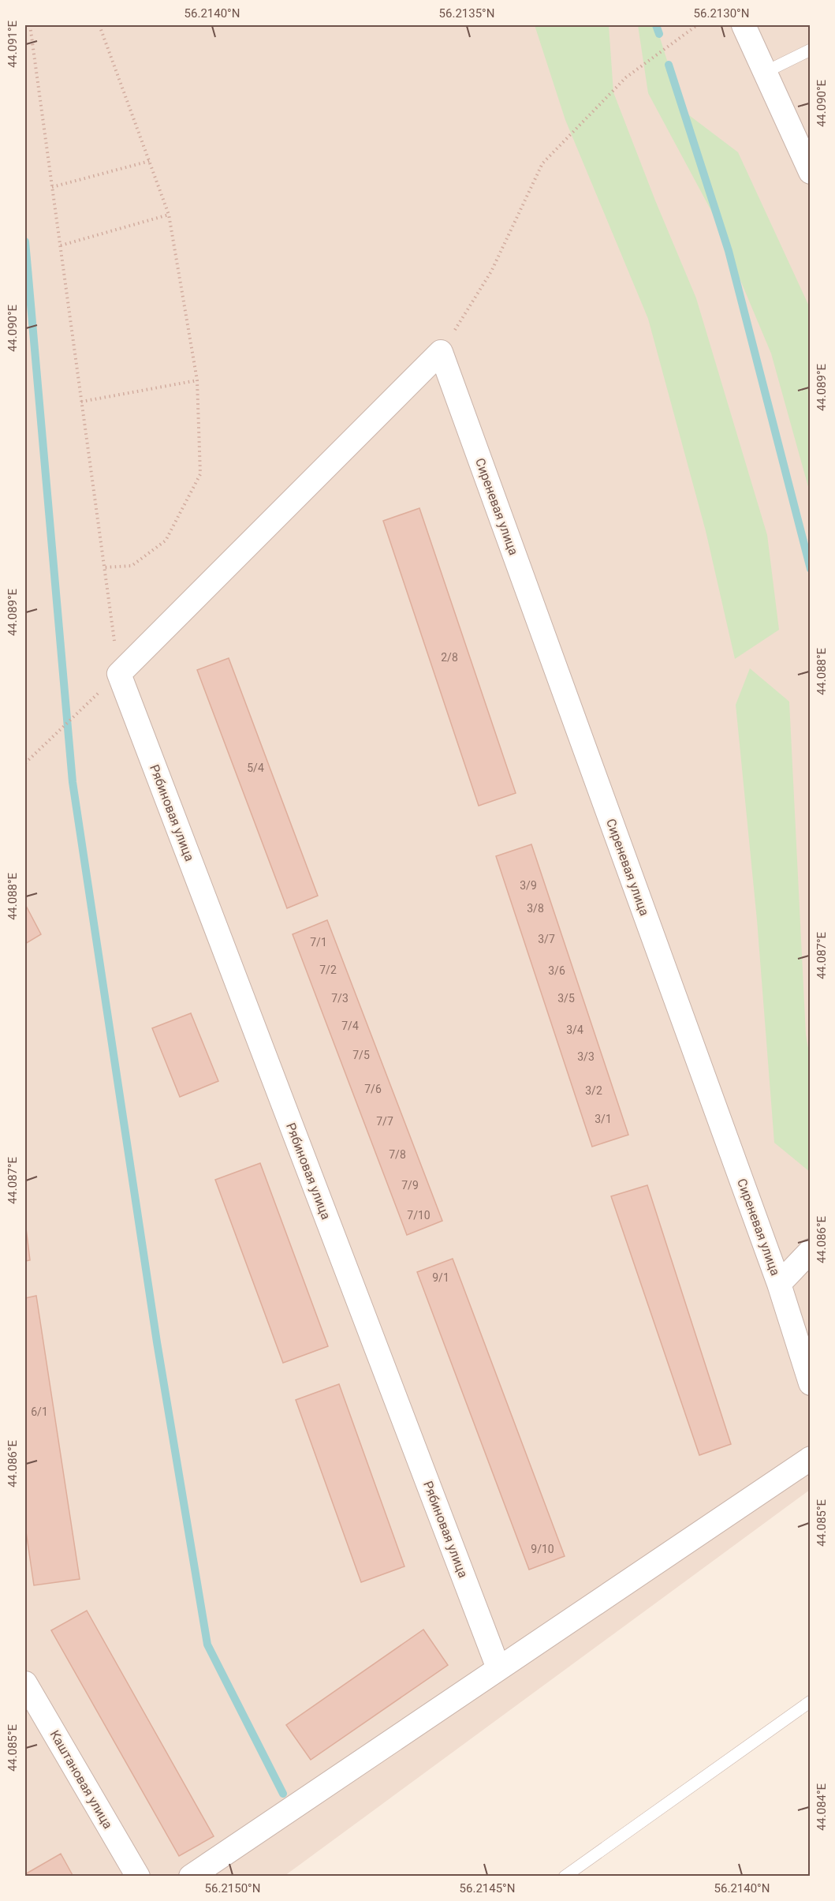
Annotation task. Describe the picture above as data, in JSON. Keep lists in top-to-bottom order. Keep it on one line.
{"streets":{"street":["Сиреневая улица","Рябиновая улица","Каштановая улица"]},"house_numbers":["2/8","5/4","3/9","3/8","3/7","7/1","7/2","3/6","7/3","3/5","7/4","3/4","7/5","3/3","7/6","3/2","3/1","7/7","7/8","7/9","7/10","9/1","6/1","9/10"],"coordinates":["56.2140°N","56.2135°N","56.2130°N","44.091°E","44.090°E","44.089°E","44.088°E","44.087°E","44.086°E","44.085°E","44.084°E","56.2150°N","56.2145°N"]}
